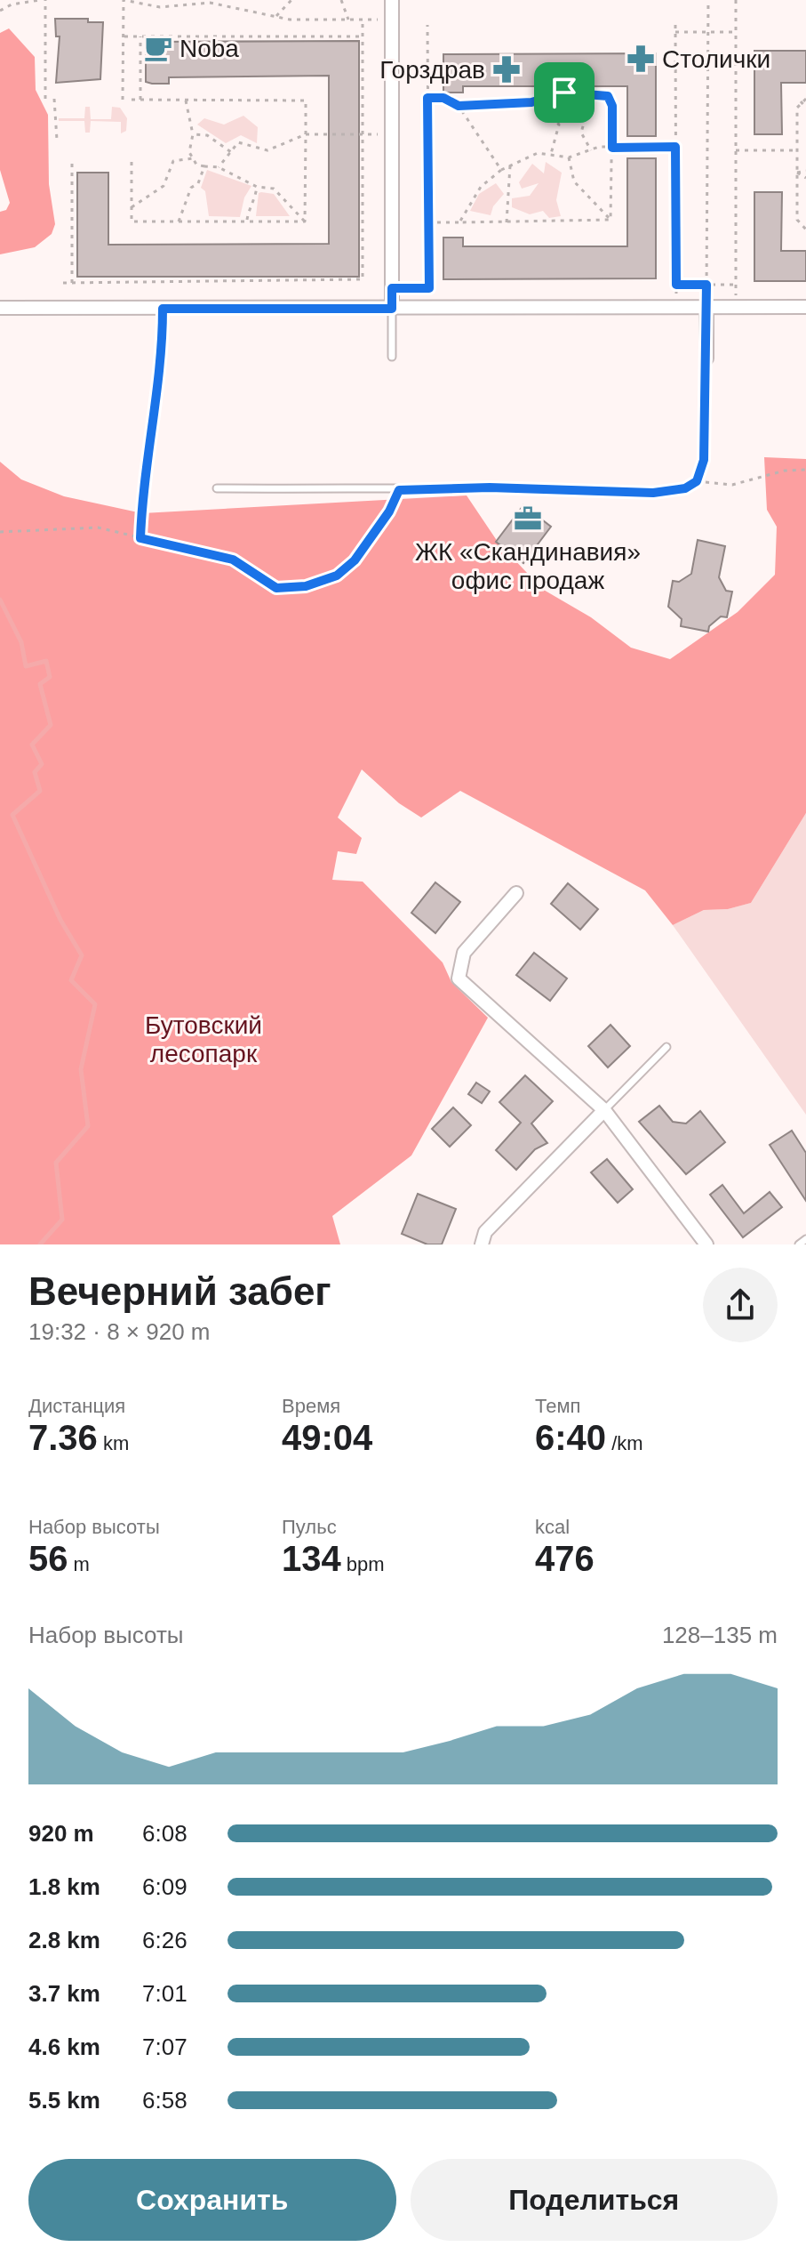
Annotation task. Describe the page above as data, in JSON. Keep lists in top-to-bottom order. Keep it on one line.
{"parks":["Бутовский лесопарк"],"places":{"cafe":["Noba"],"pharmacy":["Столички","Горздрав"],"office":["ЖК «Скандинавия» офис продаж"]},"page":{"heading":["Вечерний забег","19:32 · 8 × 920 m"],"stats":[["Дистанция","7.36 km"],["Время","49:04"],["Темп","6:40 /km"],["Набор высоты","56 m"],["Пульс","134 bpm"],["kcal","476"]],"chart":["Набор высоты","128–135 m"],"list":[{"name":"920 m","note":"6:08"},{"name":"1.8 km","note":"6:09"},{"name":"2.8 km","note":"6:26"},{"name":"3.7 km","note":"7:01"},{"name":"4.6 km","note":"7:07"},{"name":"5.5 km","note":"6:58"}],"buttons":["Сохранить","Поделиться"]}}
